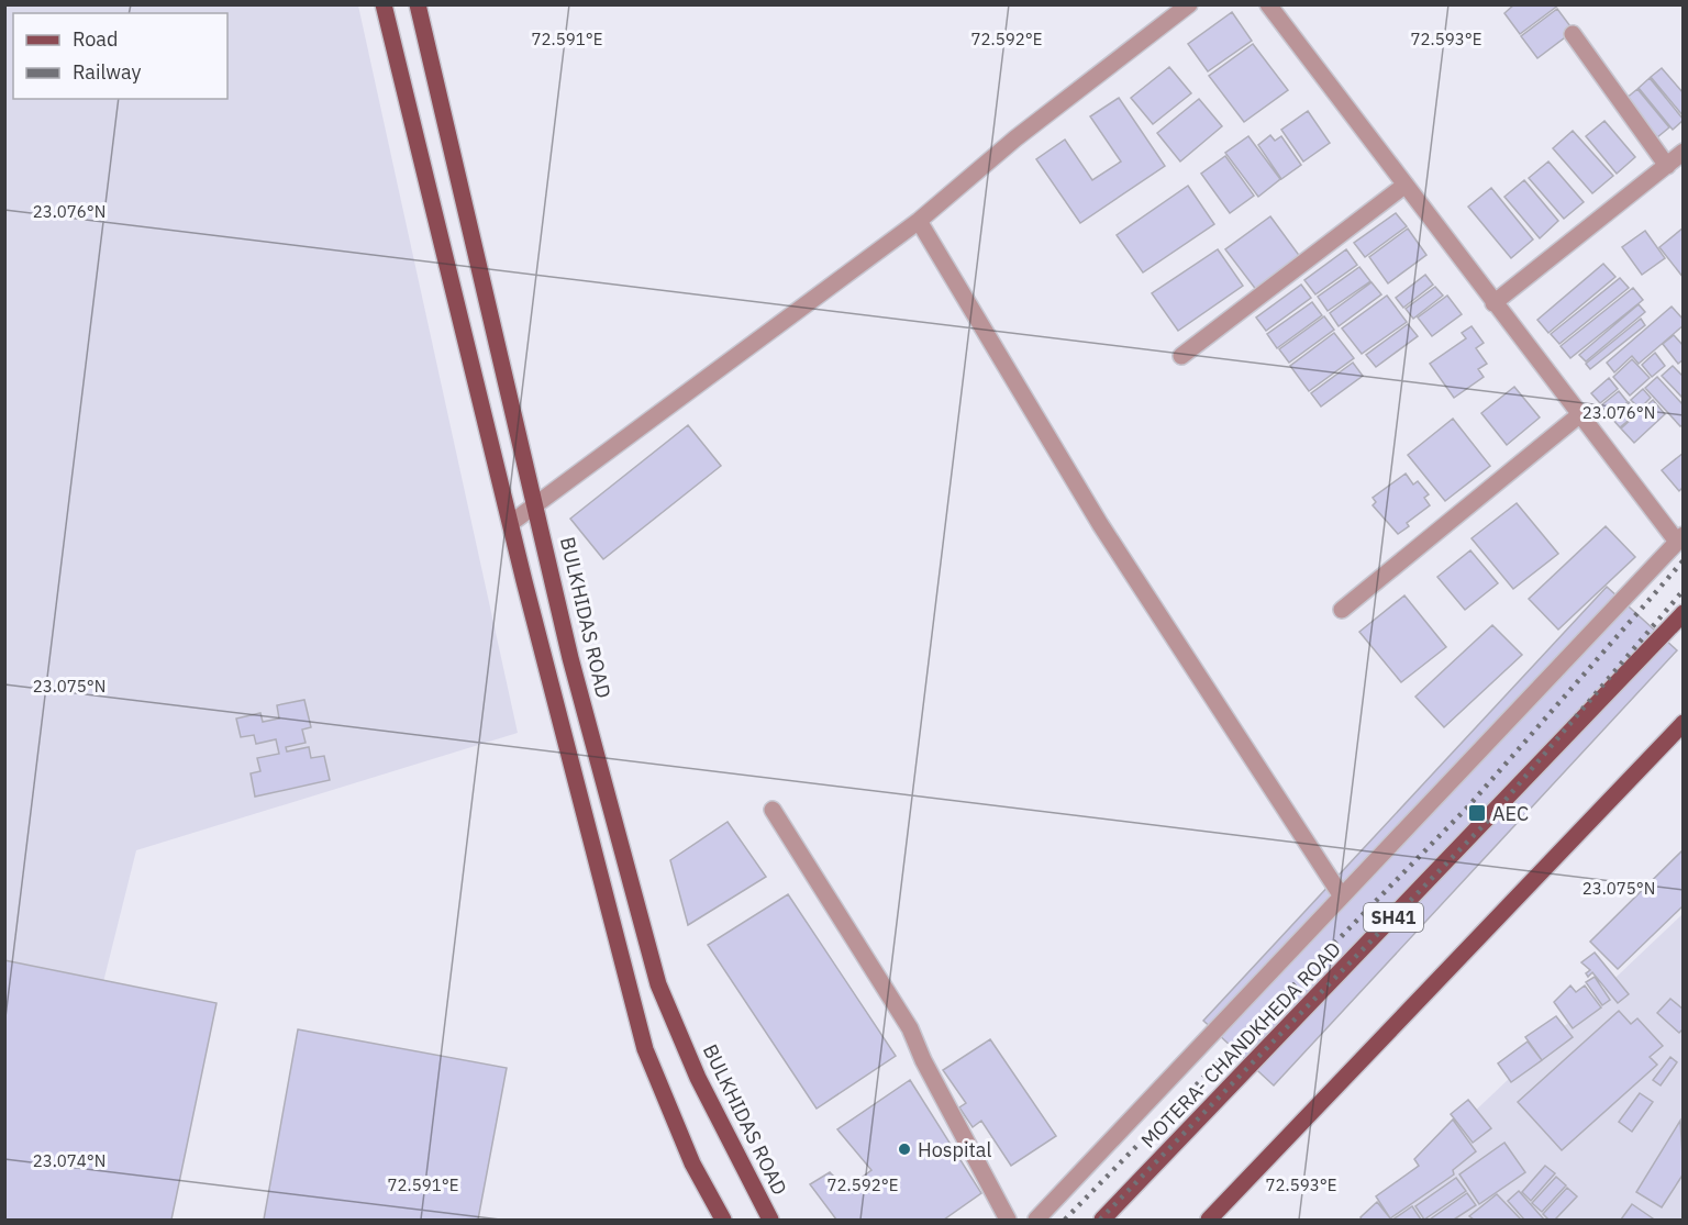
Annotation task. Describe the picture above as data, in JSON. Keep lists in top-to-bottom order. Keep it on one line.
{"streets":{"main road":["BULKHIDAS ROAD","SH41","MOTERA- CHANDKHEDA ROAD"]},"places":{"transit":["AEC"],"other":["Hospital"]},"legend":["Road","Railway"],"coordinates":["72.591°E","72.592°E","72.593°E","23.076°N","23.075°N","23.074°N"]}
